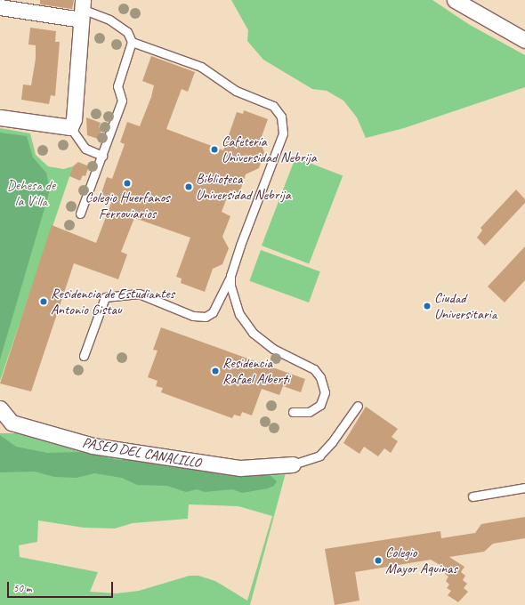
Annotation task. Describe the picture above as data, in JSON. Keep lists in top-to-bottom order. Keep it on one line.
{"streets":{"street":["PASEO DEL CANALILLO"]},"parks":["Dehesa de la Villa"],"places":["Cafetería Universidad Nebrija","Colegio Huerfanos Ferroviarios","Biblioteca Universidad Nebrija","Residencia de Estudiantes Antonio Gistau","Ciudad Universitaria","Residencia Rafael Alberti","Colegio Mayor Aquinas"],"scale_bar":"50 m"}
